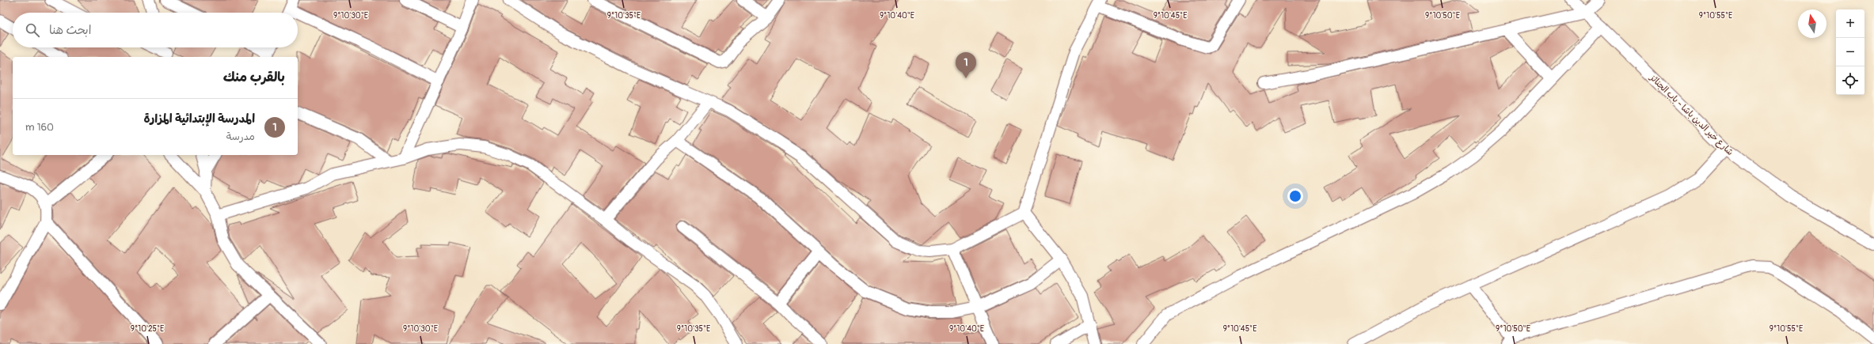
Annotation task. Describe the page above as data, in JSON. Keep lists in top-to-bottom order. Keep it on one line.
{"streets":{"street":["شارع خير الدين باشا - باب الجنائز"]},"north":"top","page":{"map_buttons":["+","−"],"search":"ابحث هنا","pins":"1","heading":"بالقرب منك","list":[{"mark":"1","name":"المدرسة الإبتدائية المزارة","note":"مدرسة","value":"160 m"}]},"coordinates":["9°10'30\"E","9°10'35\"E","9°10'40\"E","9°10'45\"E","9°10'50\"E","9°10'55\"E","9°10'25\"E"]}
